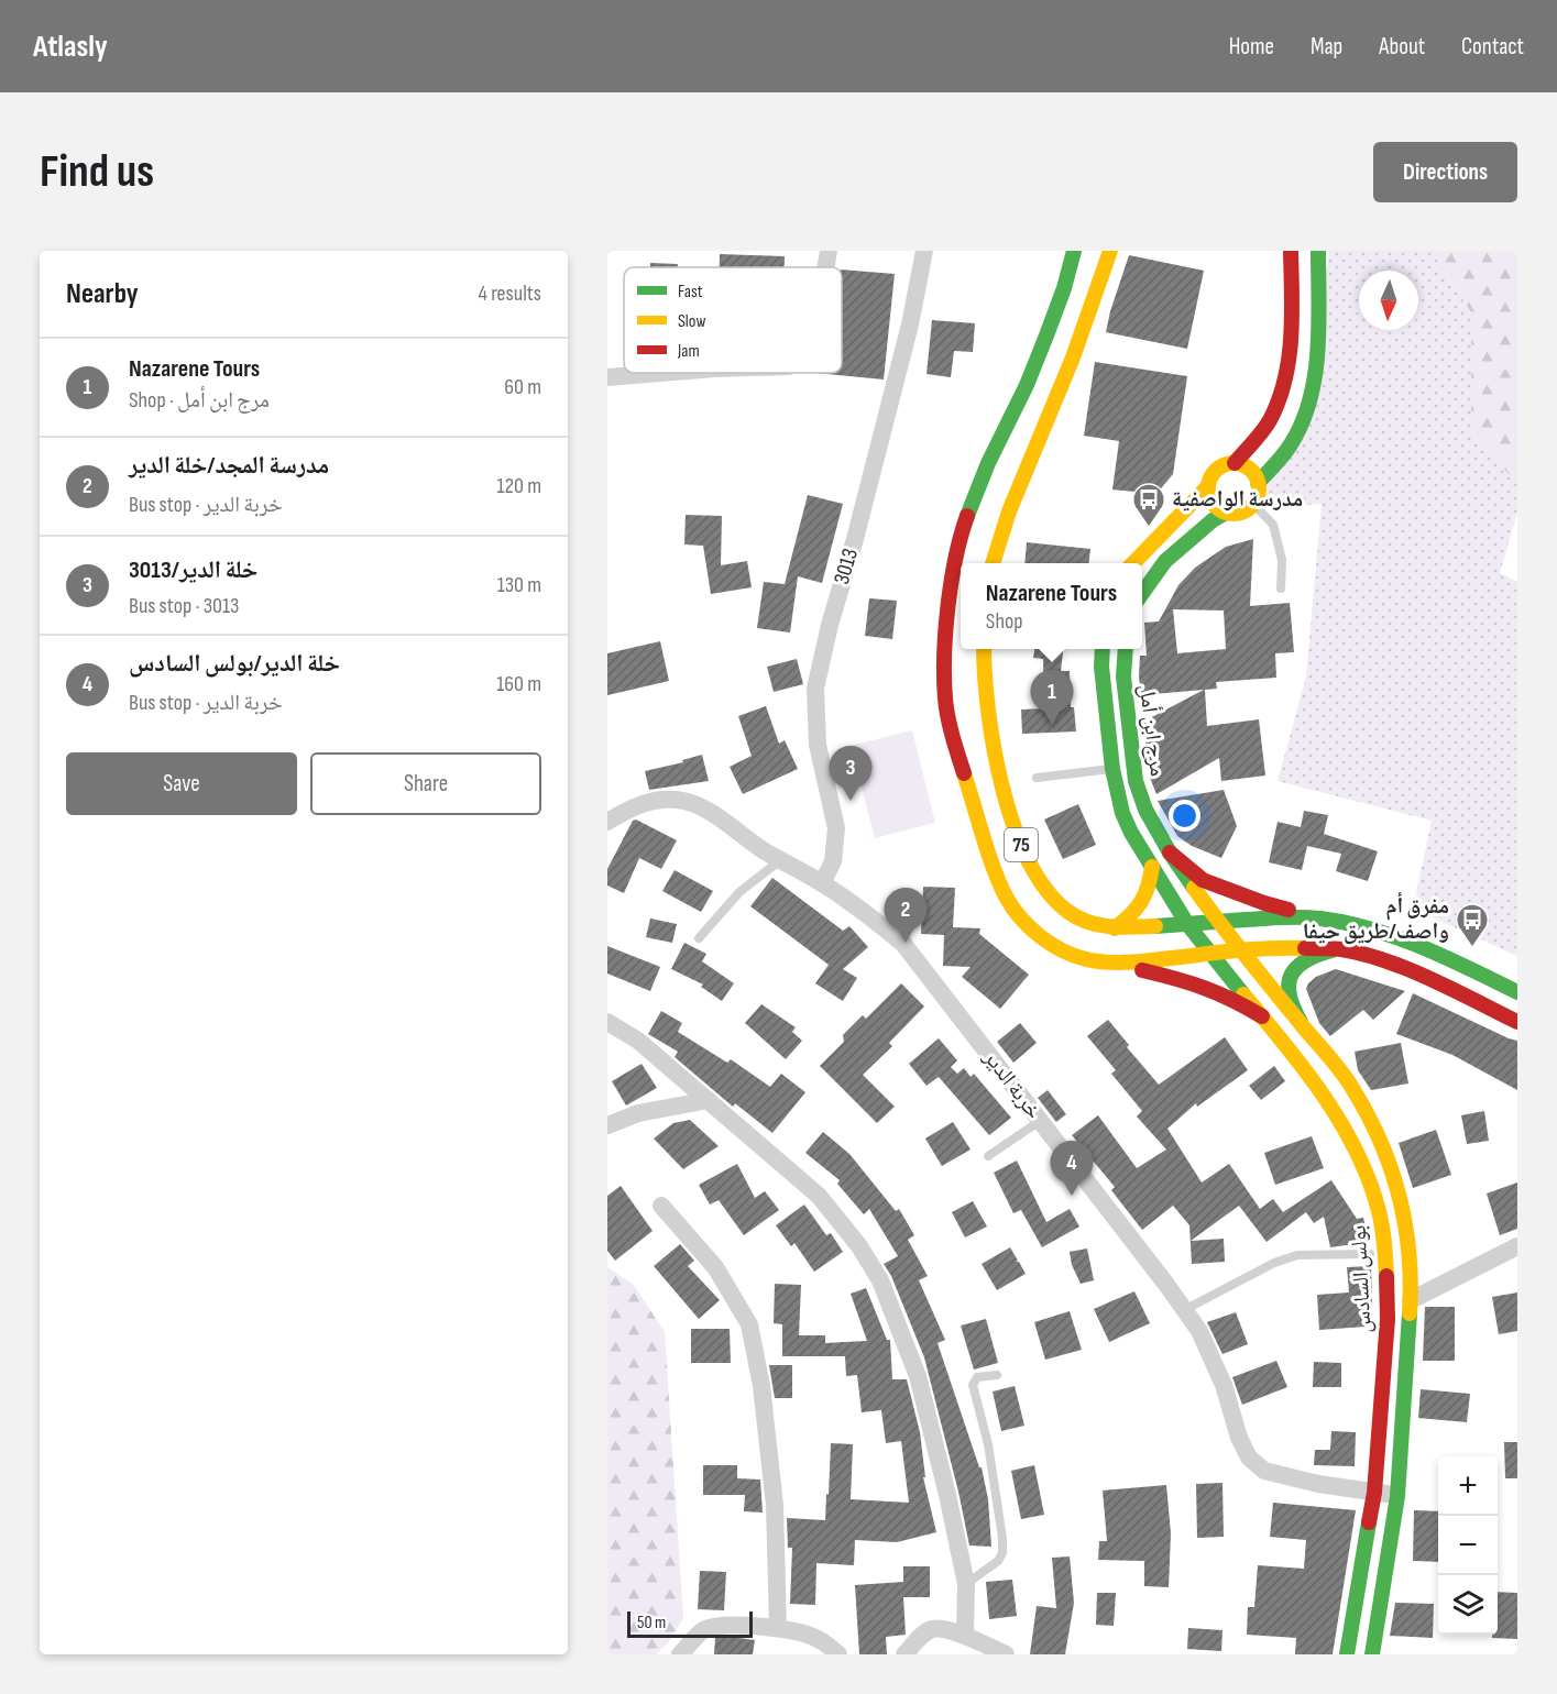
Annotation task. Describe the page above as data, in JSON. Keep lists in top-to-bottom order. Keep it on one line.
{"streets":{"main road":["مرج ابن أمل","75","بولس السادس"],"street":["3013","خربة الدير"]},"crossings":[["3013","خربة الدير"],["مرج ابن أمل","75"],["مرج ابن أمل","بولس السادس"],["75","بولس السادس"],["خربة الدير","بولس السادس"]],"places":{"bus stop":["مدرسة الواصفية","مفرق أم واصف/طريق حيفا"]},"legend":["Fast","Slow","Jam"],"scale_bar":"50 m","north":"bottom","page":{"header":"Atlasly","nav":["Home","Map","About","Contact"],"buttons":["Directions",["Save","Share"]],"title":"Find us","heading":["Nearby","4 results"],"list":[{"mark":"1","name":"Nazarene Tours","note":"Shop · مرج ابن أمل","value":"60 m"},{"mark":"2","name":"مدرسة المجد/خلة الدير","note":"Bus stop · خربة الدير","value":"120 m"},{"mark":"3","name":"3013/خلة الدير","note":"Bus stop · 3013","value":"130 m"},{"mark":"4","name":"خلة الدير/بولس السادس","note":"Bus stop · خربة الدير","value":"160 m"}],"popup":["Nazarene Tours","Shop"],"pins":["1","3","2","4"],"map_buttons":["+","−"],"scale":"50 m"}}
